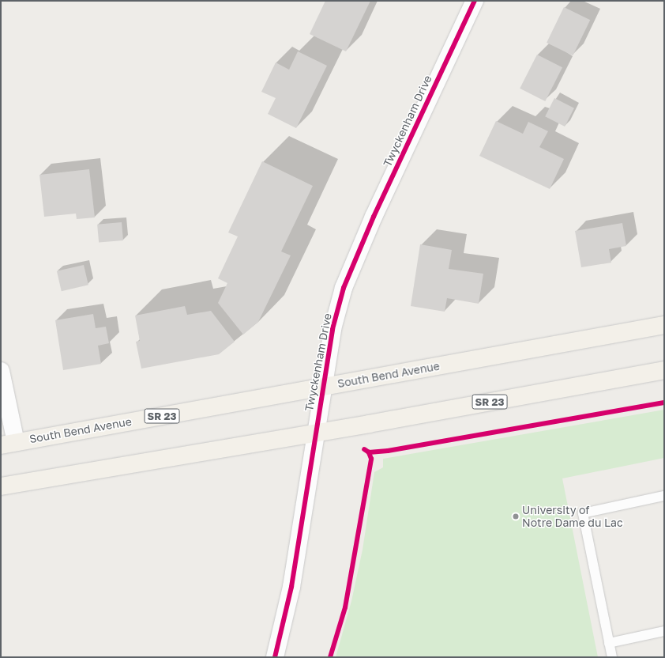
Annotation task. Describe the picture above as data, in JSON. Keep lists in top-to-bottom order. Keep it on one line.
{"streets":{"main road":["South Bend Avenue","SR 23"],"street":["Twyckenham Drive"]},"crossings":[["Twyckenham Drive","South Bend Avenue"],["Twyckenham Drive","SR 23"]],"places":["University of Notre Dame du Lac"]}
